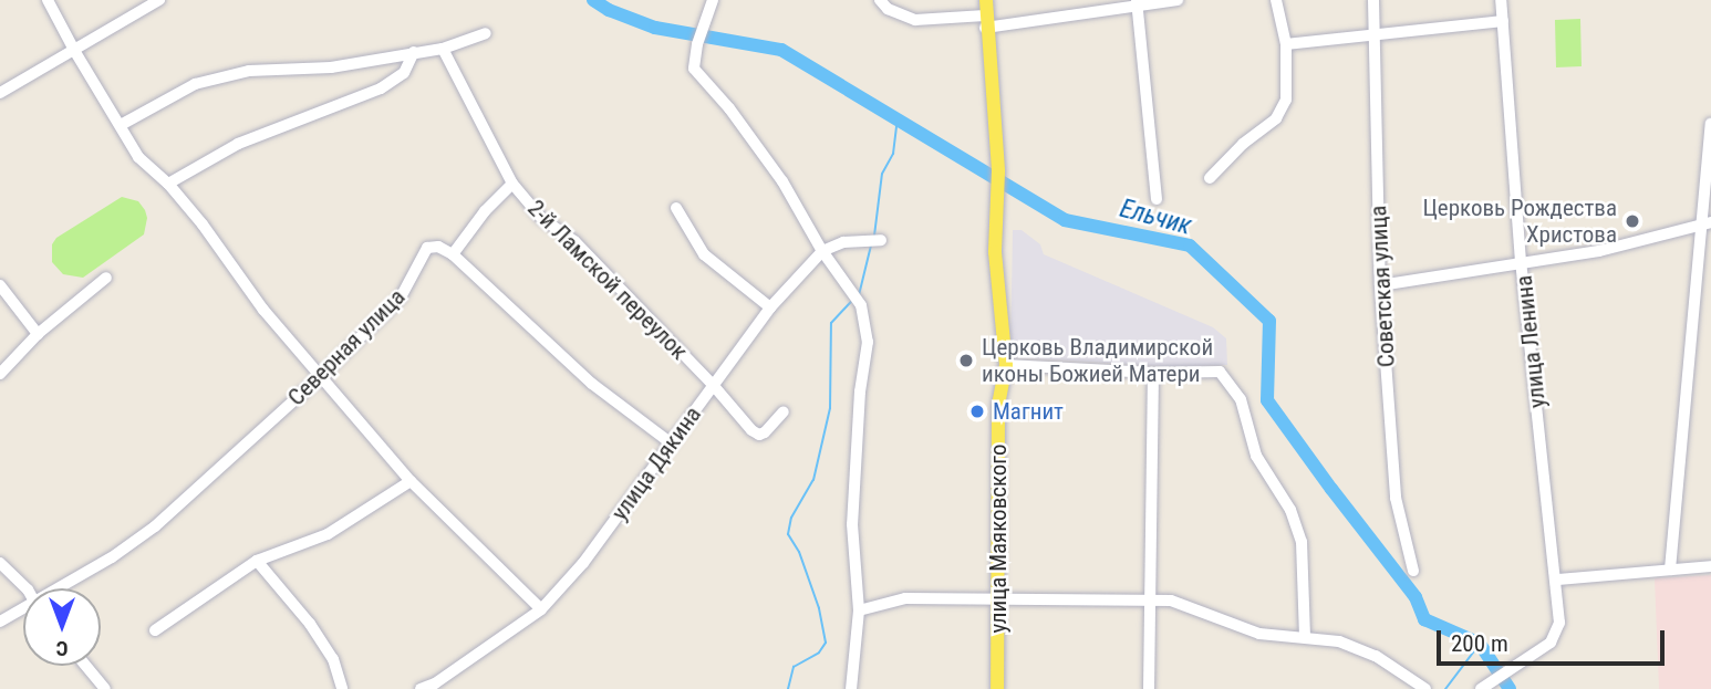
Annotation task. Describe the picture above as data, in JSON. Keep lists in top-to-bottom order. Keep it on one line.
{"streets":{"main road":["улица Маяковского"],"street":["2-й Ламской переулок","Советская улица","улица Ленина","Северная улица","улица Дякина"]},"crossings":[["2-й Ламской переулок","улица Дякина"]],"water":["Ельчик"],"places":["Церковь Рождества Христова","Церковь Владимирской иконы Божией Матери","Магнит"],"scale_bar":"200 m","north":"bottom"}
